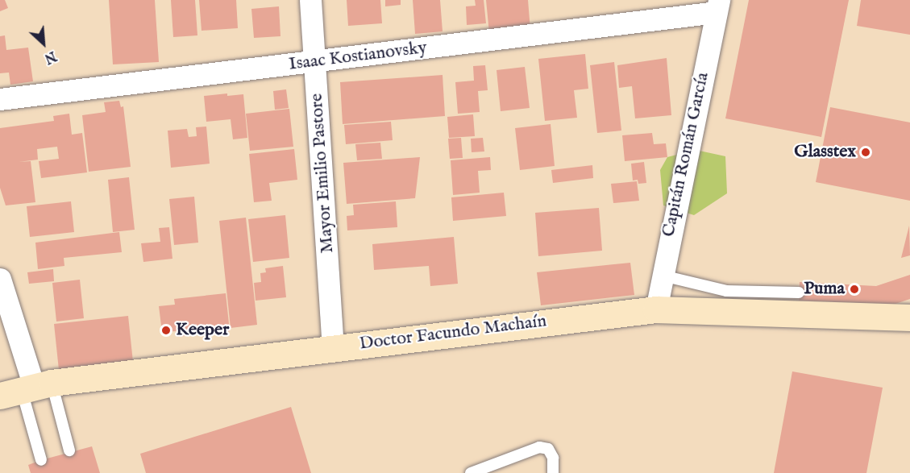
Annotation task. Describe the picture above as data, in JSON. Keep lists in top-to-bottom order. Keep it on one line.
{"streets":{"main road":["Doctor Facundo Machaín"],"street":["Isaac Kostianovsky","Capitán Román García","Mayor Emilio Pastore"]},"crossings":[["Isaac Kostianovsky","Capitán Román García"],["Isaac Kostianovsky","Mayor Emilio Pastore"],["Capitán Román García","Doctor Facundo Machaín"],["Mayor Emilio Pastore","Doctor Facundo Machaín"]],"places":["Glasstex","Puma","Keeper"],"north":"bottom right"}
